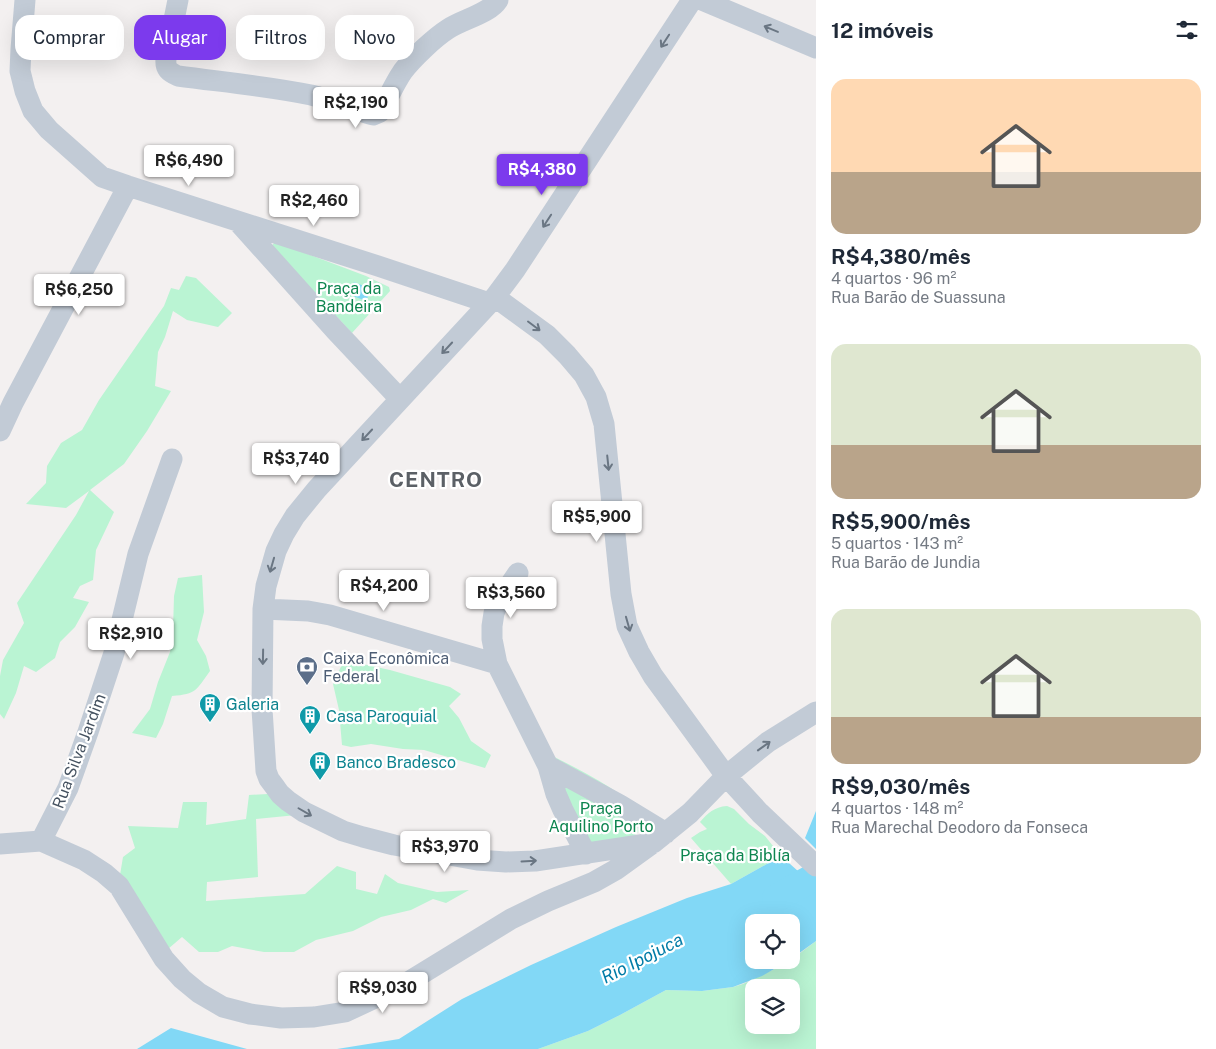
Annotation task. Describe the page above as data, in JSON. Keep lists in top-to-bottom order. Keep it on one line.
{"streets":{"street":["Rua Silva Jardim"]},"districts":["CENTRO"],"water":["Rio Ipojuca"],"parks":["Praça da Bandeira","Praça Aquilino Porto","Praça da Biblía"],"places":{"bank":["Caixa Econômica Federal"],"building":["Galeria","Casa Paroquial","Banco Bradesco"]},"page":{"heading":"12 imóveis","chip":["Comprar","Alugar","Filtros","Novo"],"list":[{"name":"R$4,380/mês","note":"4 quartos · 96 m² · Rua Barão de Suassuna"},{"name":"R$5,900/mês","note":"5 quartos · 143 m² · Rua Barão de Jundia"},{"name":"R$9,030/mês","note":"4 quartos · 148 m² · Rua Marechal Deodoro da Fonseca"}],"price":["R$2,190","R$6,490","R$4,380","R$2,460","R$6,250","R$3,740","R$5,900","R$4,200","R$3,560","R$2,910","R$3,970","R$9,030"]}}
